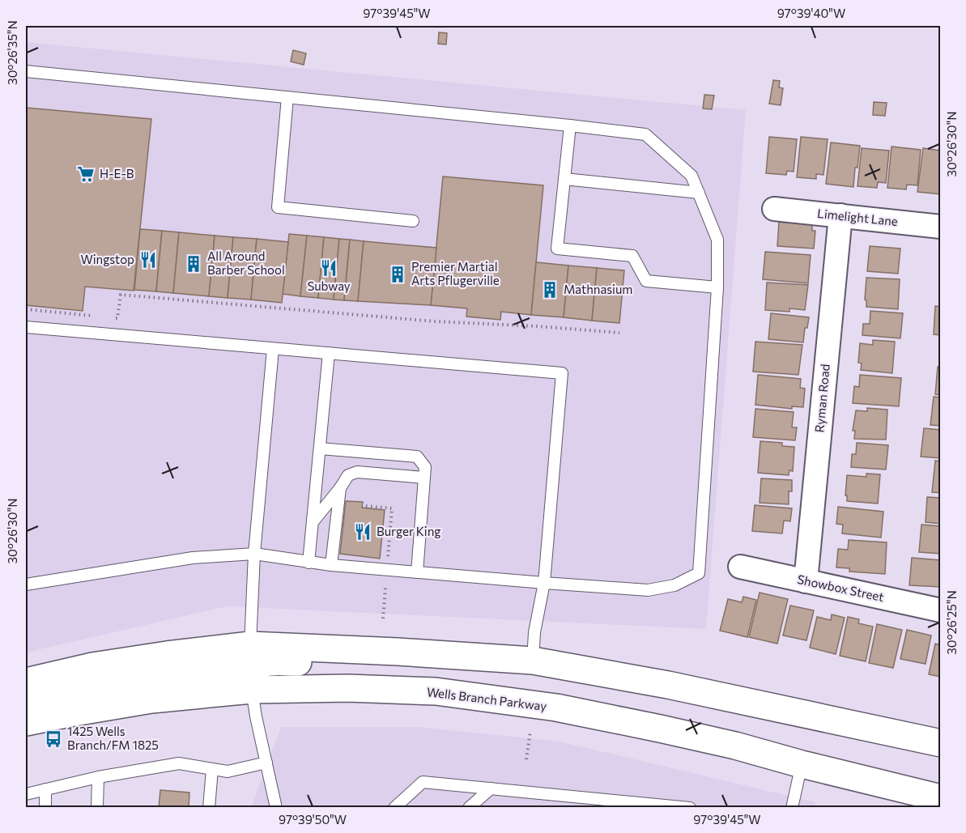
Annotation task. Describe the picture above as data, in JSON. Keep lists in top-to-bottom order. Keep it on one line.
{"streets":{"main road":["Wells Branch Parkway"],"street":["Limelight Lane","Ryman Road","Showbox Street"]},"crossings":[["Limelight Lane","Ryman Road"],["Ryman Road","Showbox Street"]],"places":{"supermarket":["H-E-B"],"restaurant":["Wingstop","Subway","Burger King"],"building":["All Around Barber School","Premier Martial Arts Pflugerville","Mathnasium"],"bus stop":["1425 Wells Branch/FM 1825"]},"coordinates":["97°39'45\"W","97°39'40\"W","30°26'35\"N","30°26'30\"N","30°26'25\"N","97°39'50\"W"]}
